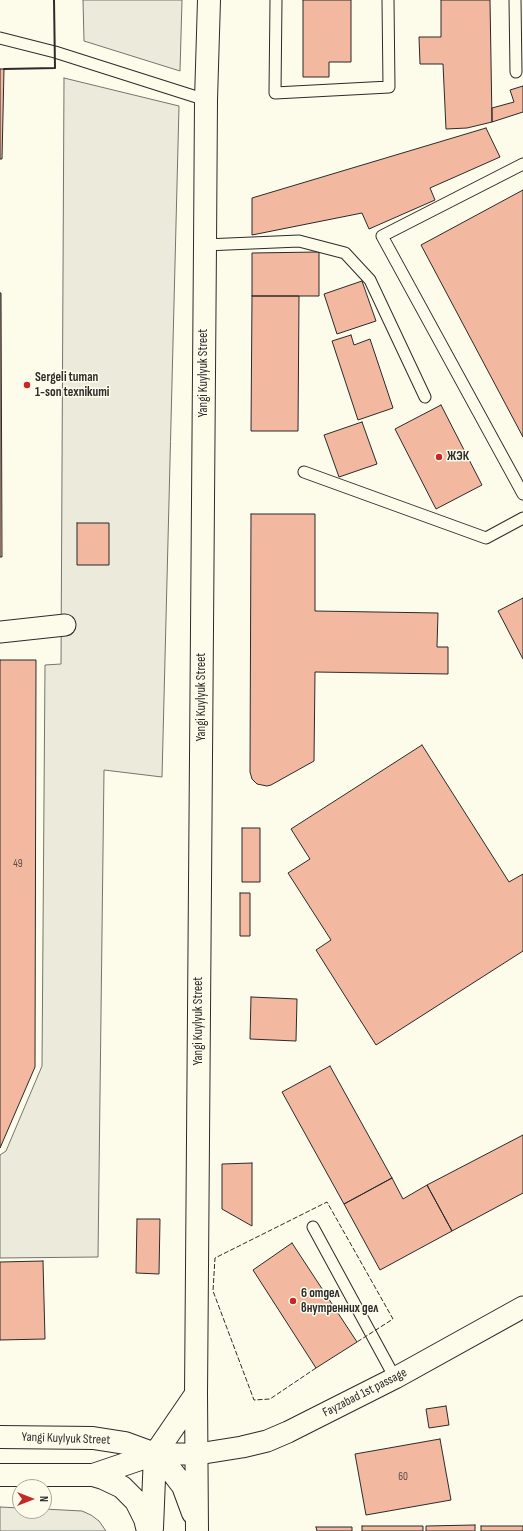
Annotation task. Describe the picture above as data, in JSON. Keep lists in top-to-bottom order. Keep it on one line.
{"streets":{"street":["Yangi Kuylyuk Street","Fayzabad 1st passage"]},"crossings":[["Yangi Kuylyuk Street","Fayzabad 1st passage"]],"places":["Sergeli tuman 1-son texnikumi","ЖЭК","6 отдел внутренних дел"],"house_numbers":["49","60"],"north":"right"}
